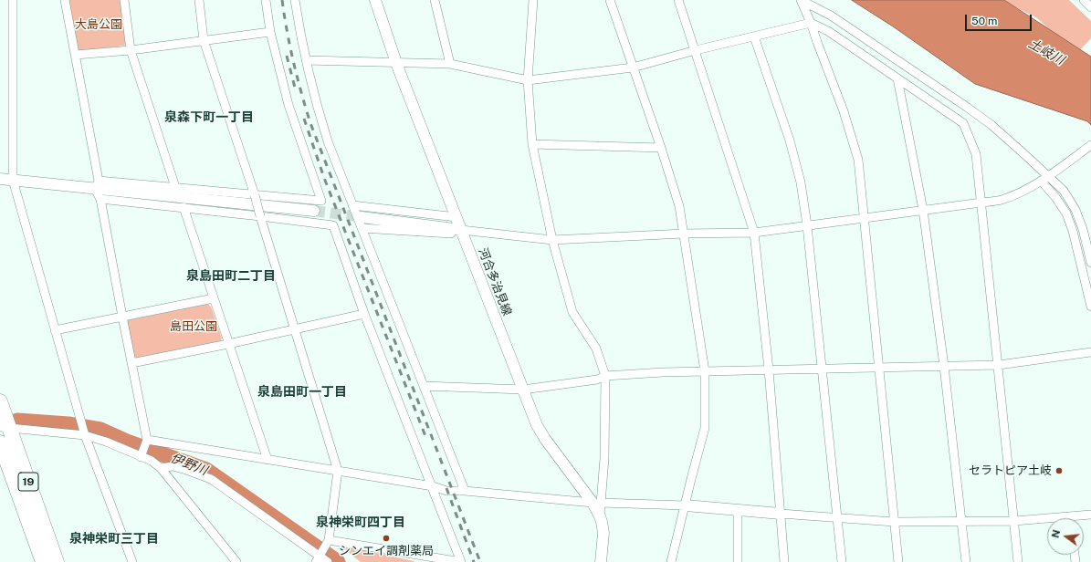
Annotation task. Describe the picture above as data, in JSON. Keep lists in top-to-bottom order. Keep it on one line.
{"streets":{"highway":["19"],"main road":["河合多治見線"]},"districts":["泉森下町一丁目","泉島田町二丁目","泉島田町一丁目","泉神栄町四丁目","泉神栄町三丁目"],"water":["土岐川","伊野川"],"parks":["大島公園","島田公園"],"places":["セラトピア土岐","シンエイ調剤薬局"],"scale_bar":"50 m","north":"left"}
